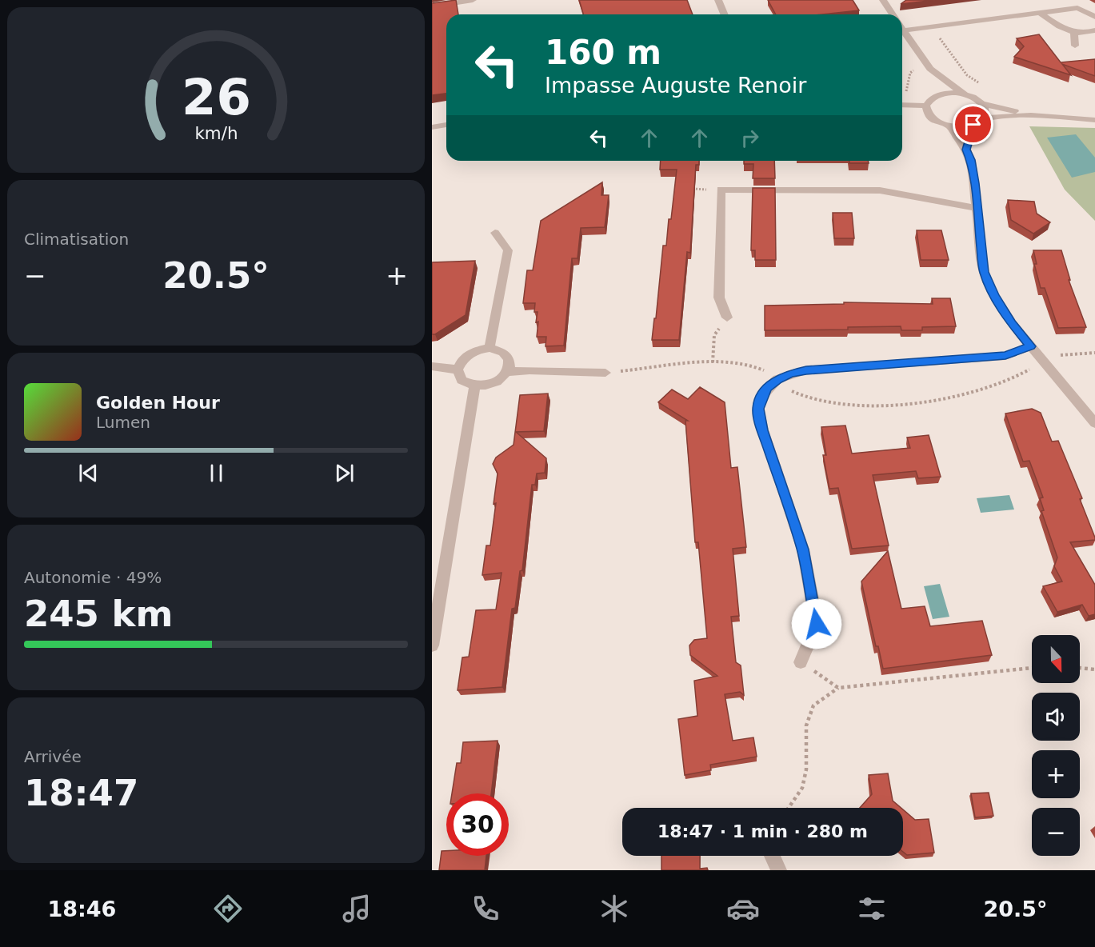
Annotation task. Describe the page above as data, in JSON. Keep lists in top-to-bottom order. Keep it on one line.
{"north":"bottom","page":{"turn":["160 m","Impasse Auguste Renoir"],"tile":["Climatisation",["Autonomie · 49%","245 km"],["Arrivée","18:47"]],"heat":["−","20.5°","+"],"song":["Golden Hour","Lumen"],"map_buttons":["+","−"],"limit":"30","trip":"18:47 · 1 min · 280 m","tabs":["18:46","20.5°"],"gauge":["26","km/h"]}}
